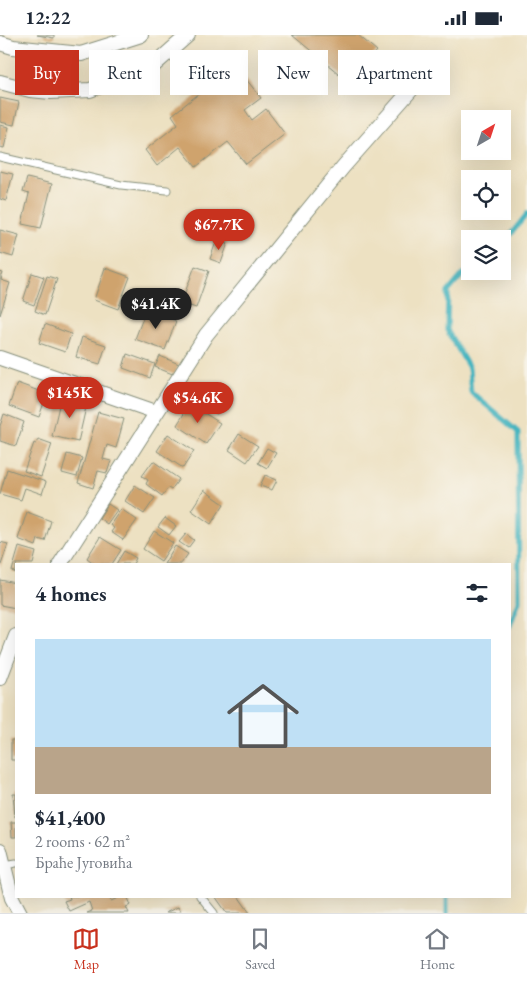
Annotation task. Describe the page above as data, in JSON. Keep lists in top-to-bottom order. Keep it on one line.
{"north":"top right","page":{"status":"12:22","chip":["Buy","Rent","Filters","New","Apartment"],"price":["$67.7K","$41.4K","$145K","$54.6K"],"heading":"4 homes","list":[{"name":"$41,400","note":"2 rooms · 62 m² · Браће Југовића"}],"tabs":["Map","Saved","Home"]}}
